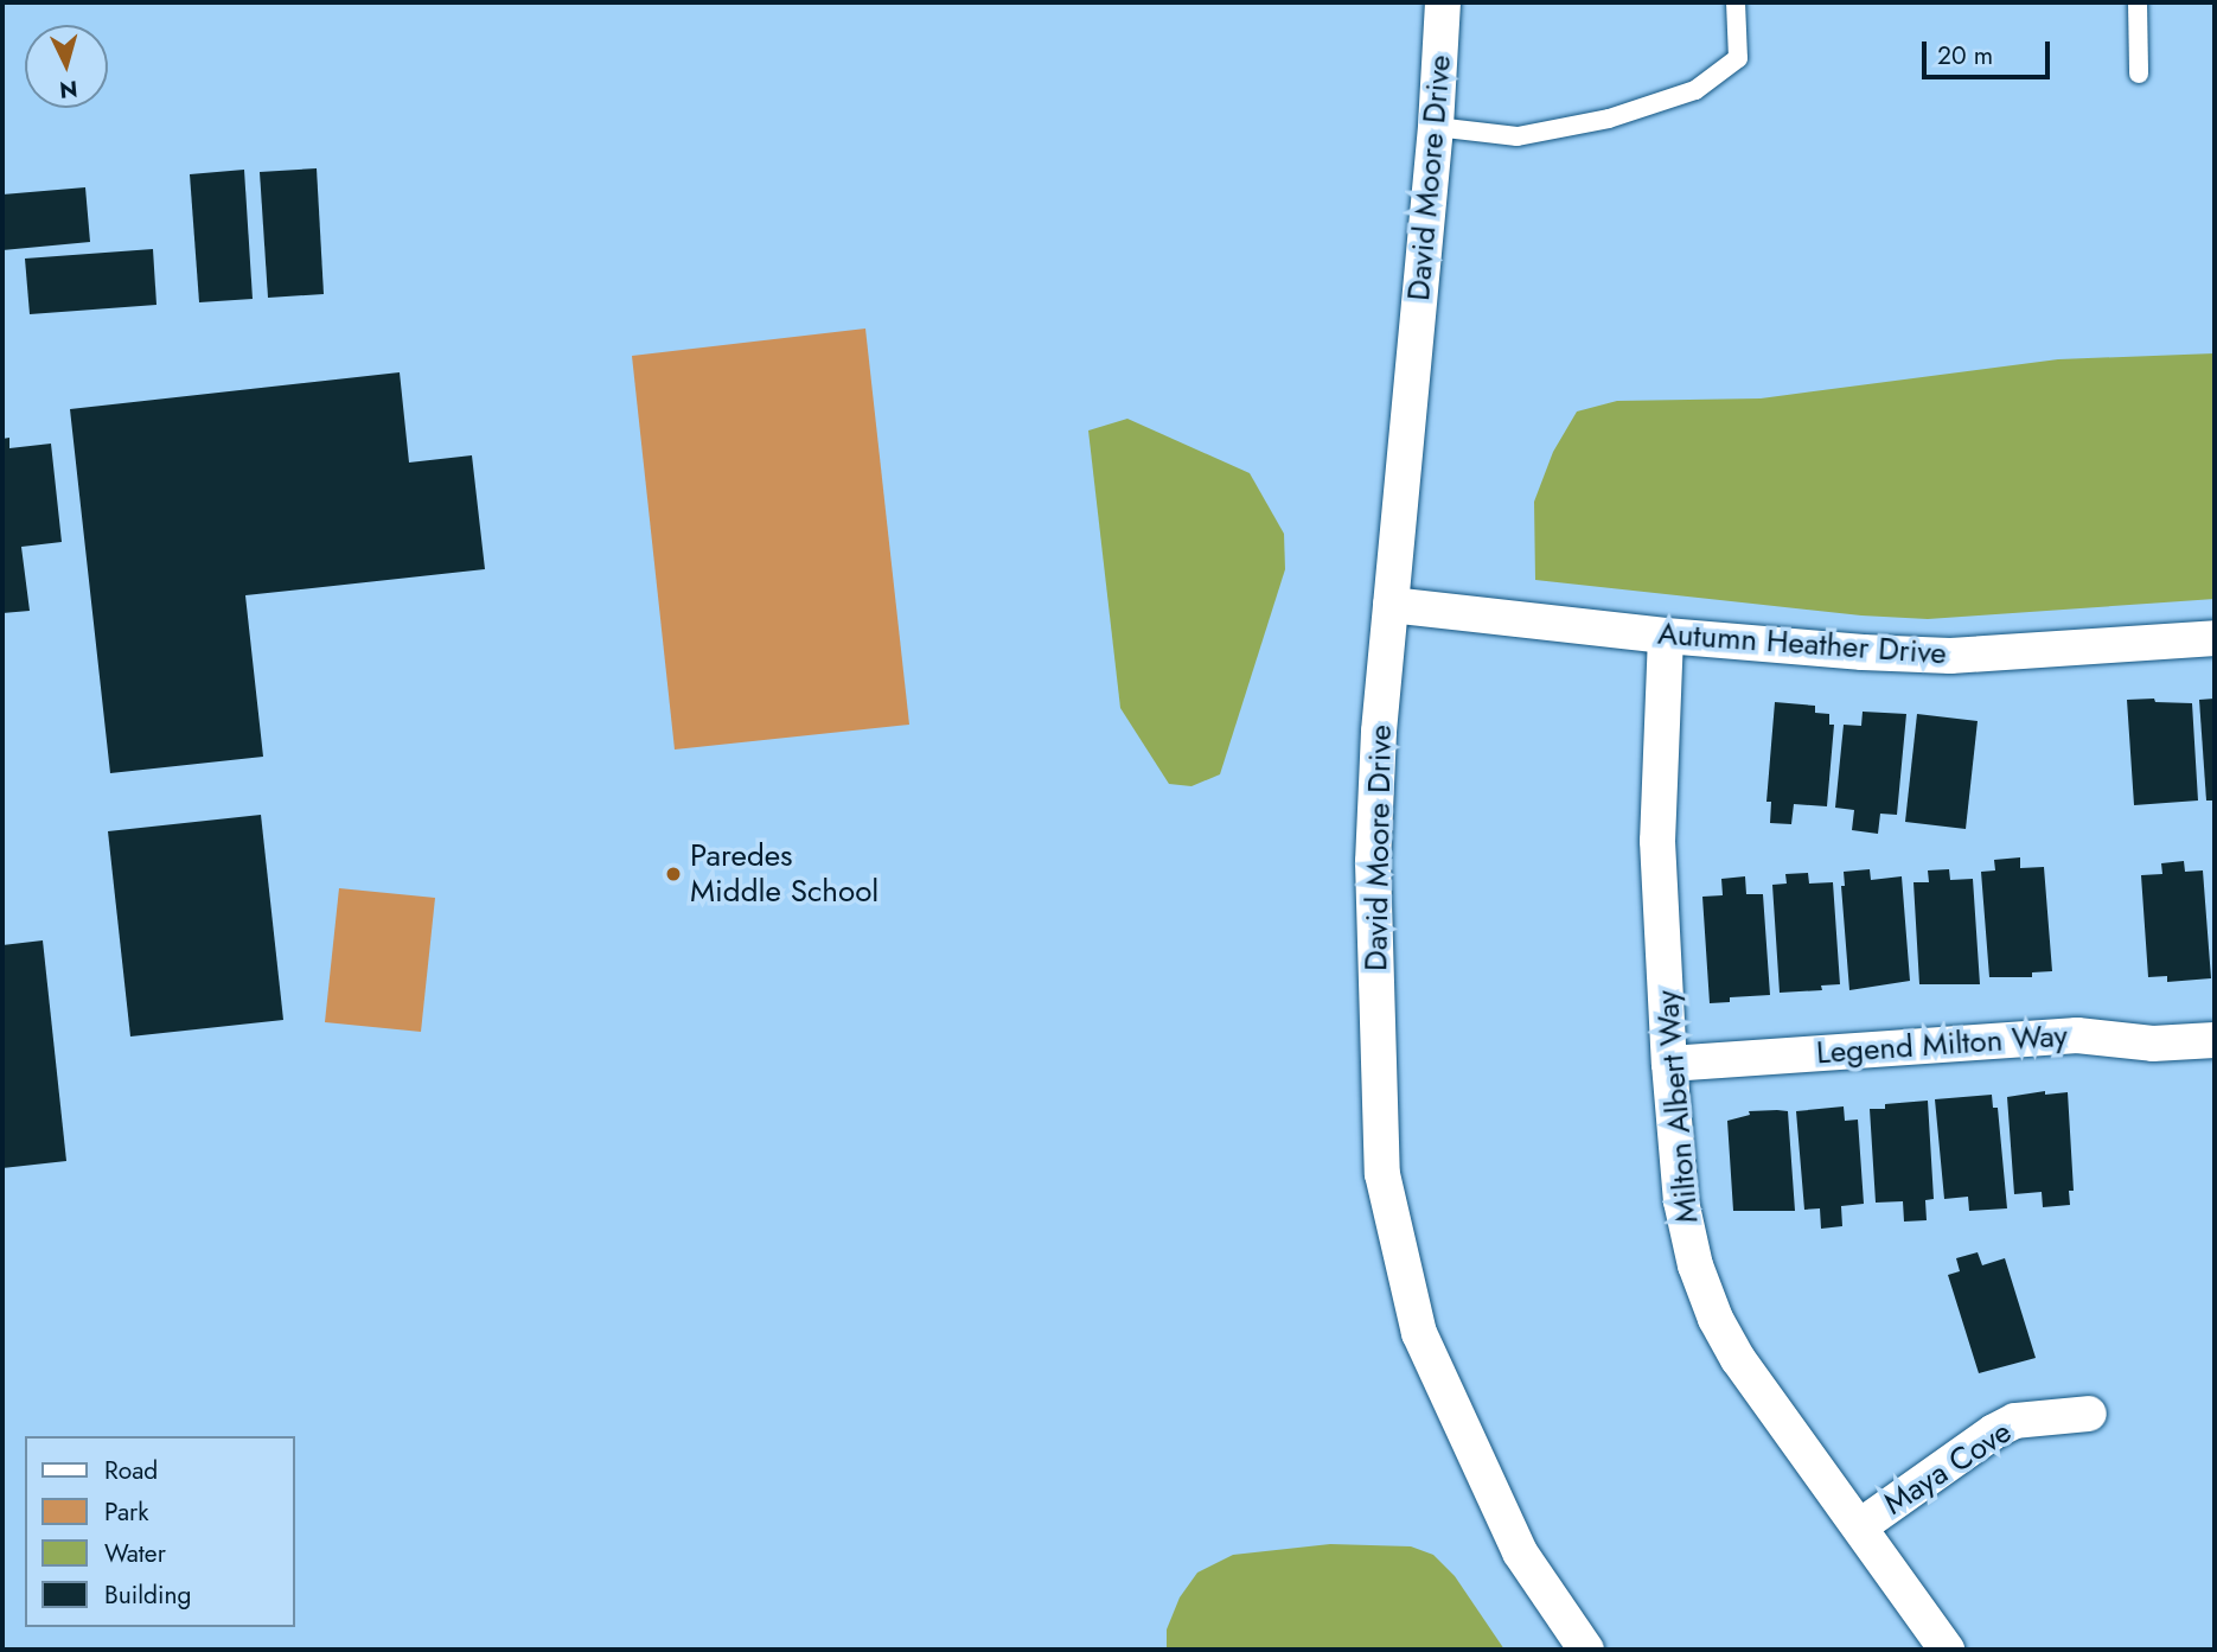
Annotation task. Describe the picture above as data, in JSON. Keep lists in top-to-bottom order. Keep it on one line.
{"streets":{"street":["David Moore Drive","Autumn Heather Drive","Legend Milton Way","Milton Albert Way","Maya Cove"]},"crossings":[["David Moore Drive","Autumn Heather Drive"],["Autumn Heather Drive","Milton Albert Way"],["Legend Milton Way","Milton Albert Way"],["Milton Albert Way","Maya Cove"]],"places":["Paredes Middle School"],"legend":["Road","Park","Water","Building"],"scale_bar":"20 m","north":"bottom"}
